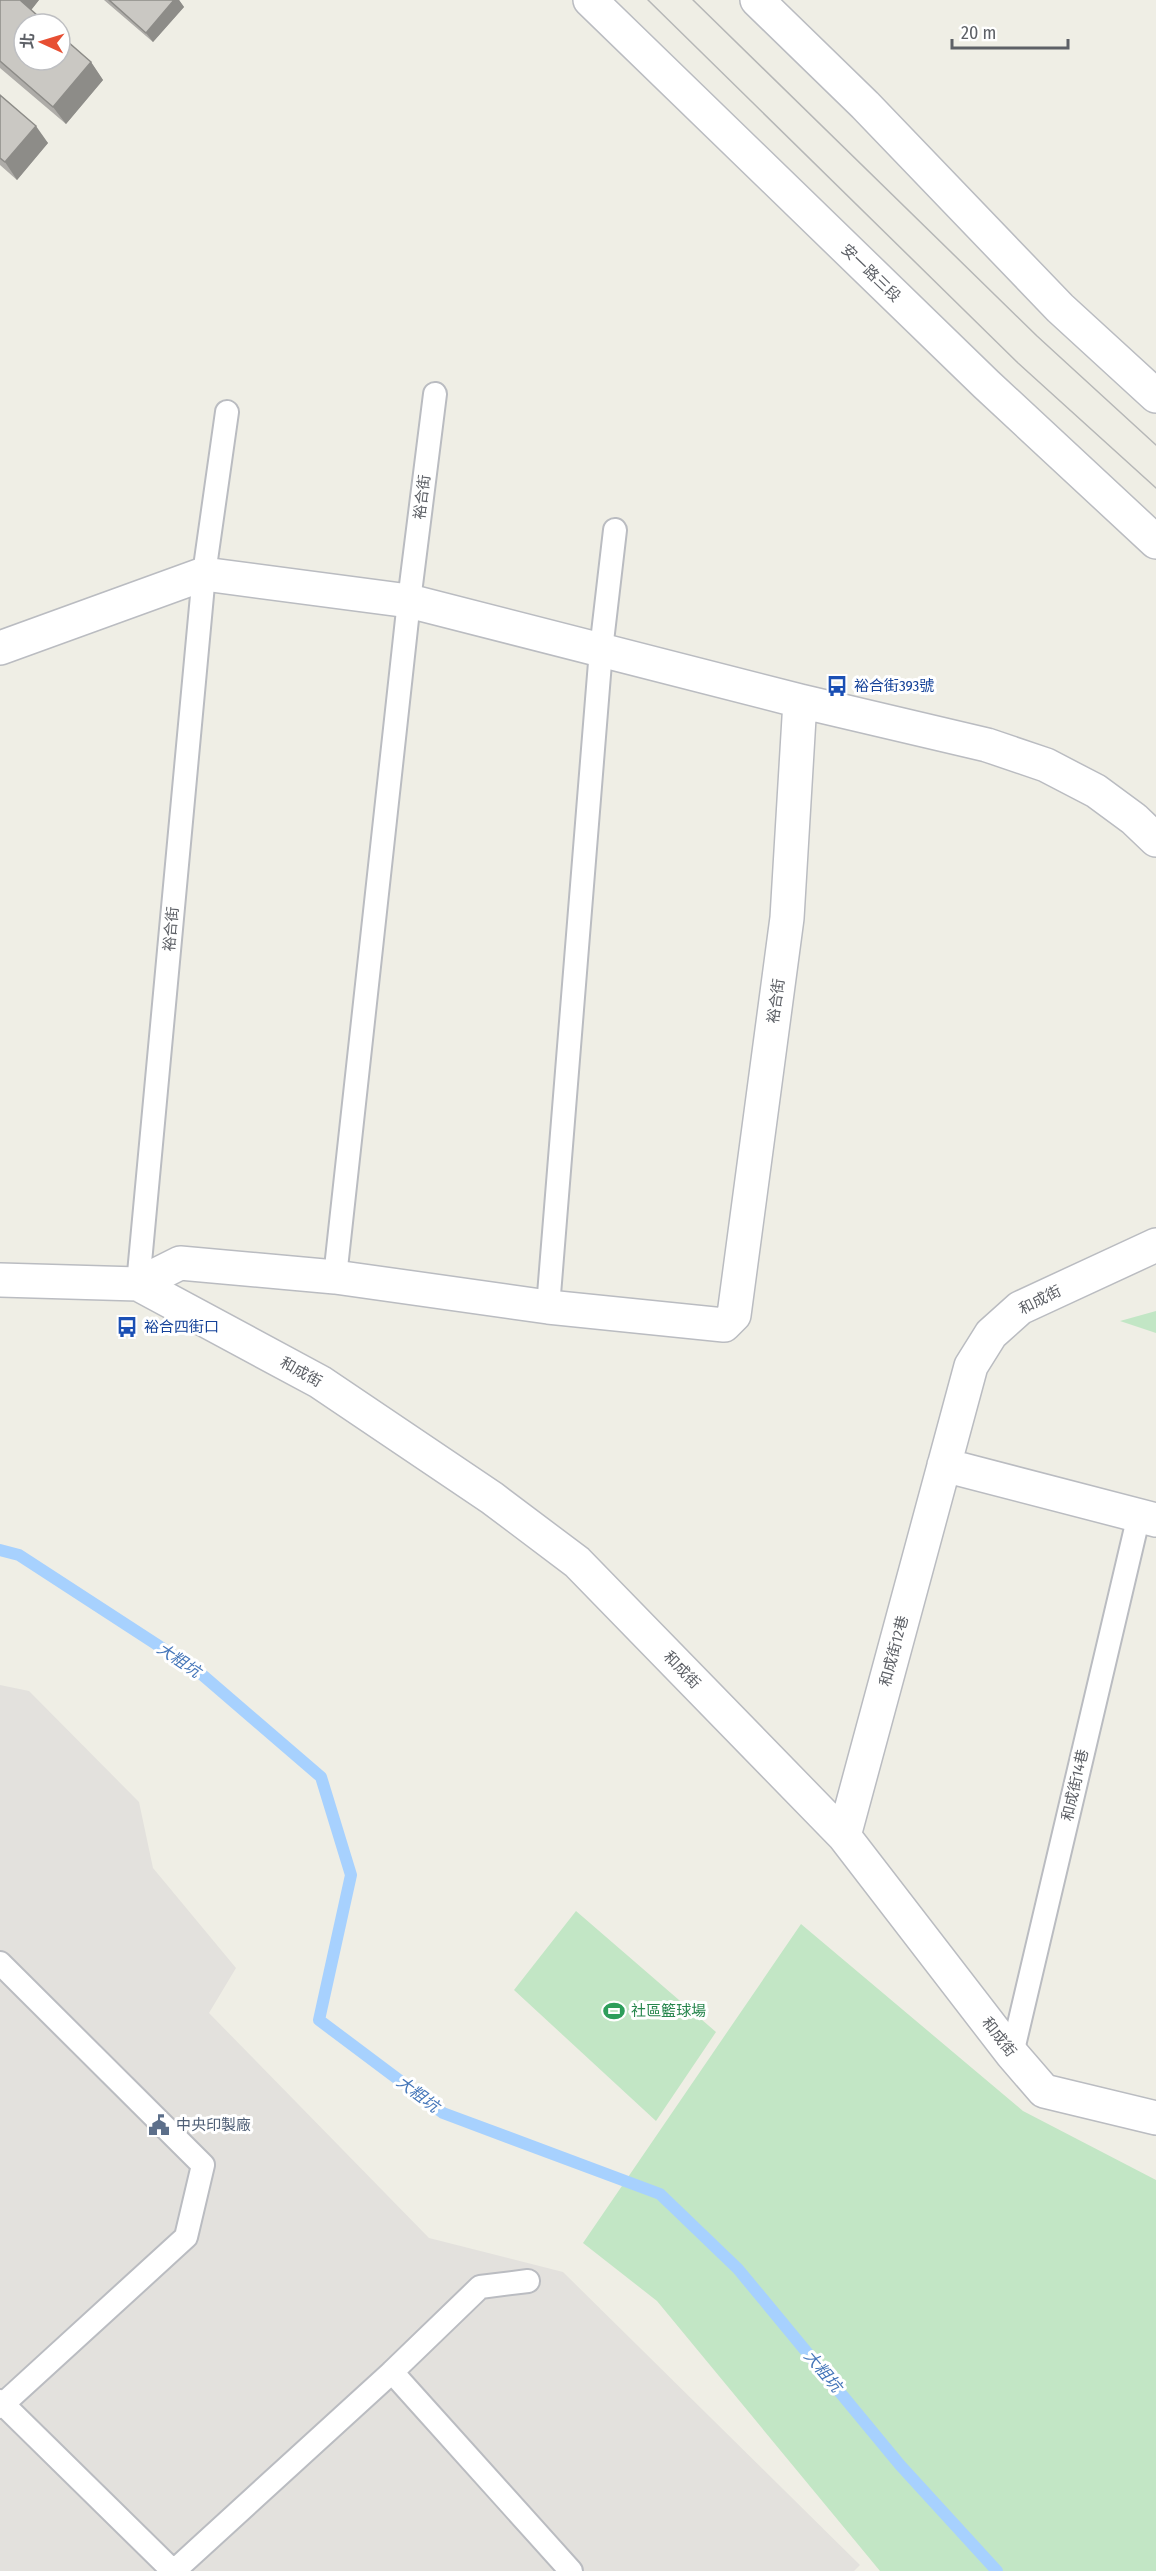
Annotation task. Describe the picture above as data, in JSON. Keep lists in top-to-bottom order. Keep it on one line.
{"streets":{"street":["安一路三段","裕合街","和成街","和成街12巷"],"lane":["和成街14巷"]},"crossings":[["裕合街","和成街"],["和成街","和成街12巷"],["和成街","和成街14巷"]],"water":["大粗坑"],"places":{"bus stop":["裕合街393號","裕合四街口"],"sports":["社區籃球場"],"public building":["中央印製廠"]},"scale_bar":"20 m","north":"left"}
